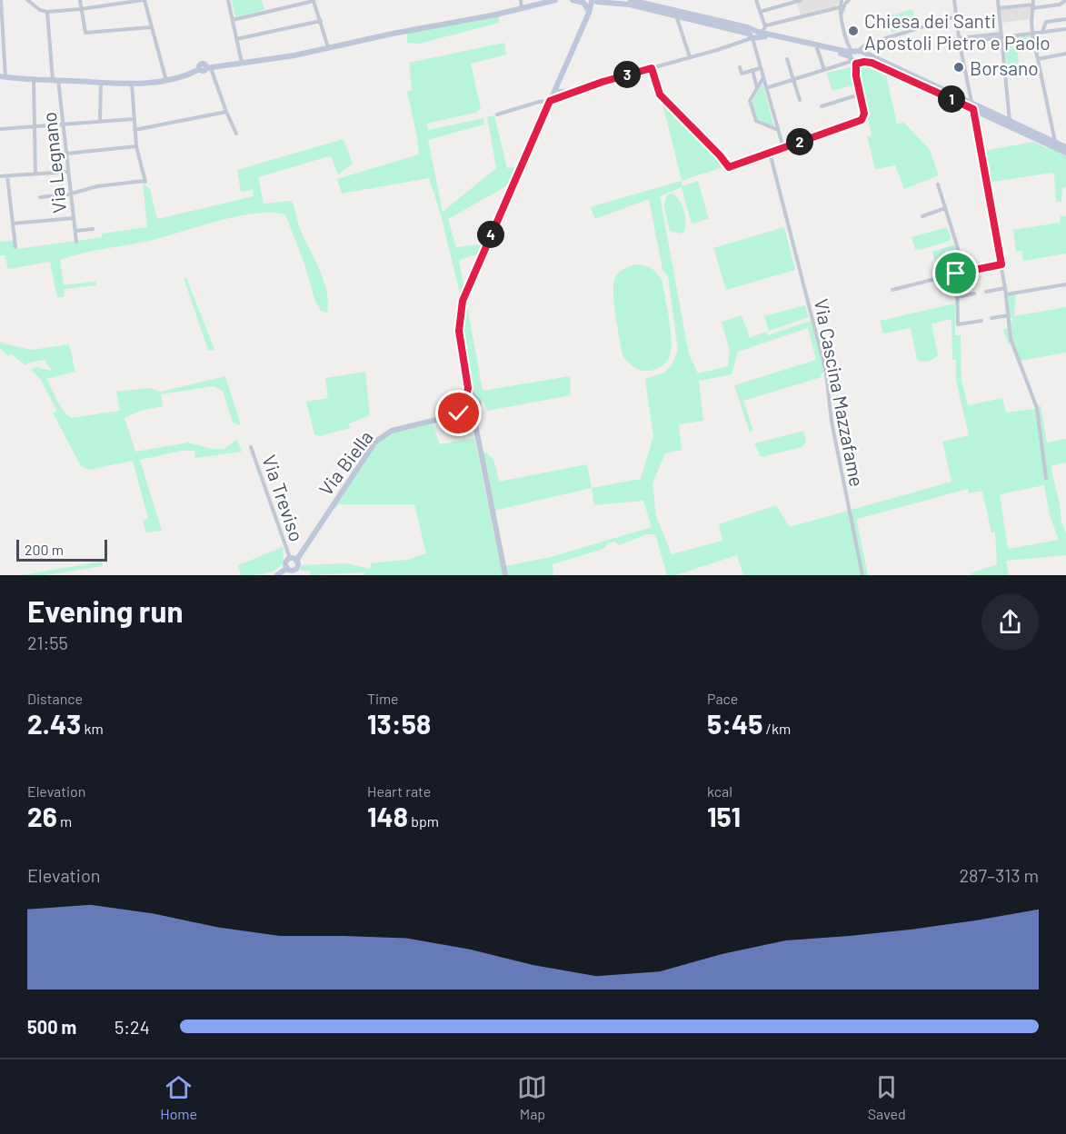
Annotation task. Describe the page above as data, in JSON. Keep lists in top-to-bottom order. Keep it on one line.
{"streets":{"street":["Via Legnano","Via Cascina Mazzafame","Via Biella","Via Treviso"]},"crossings":[["Via Biella","Via Treviso"]],"places":["Chiesa dei Santi Apostoli Pietro e Paolo","Borsano"],"scale_bar":"200 m","page":{"pins":["3","1","2","4"],"scale":"200 m","heading":["Evening run","21:55"],"stats":[["Distance","2.43 km"],["Time","13:58"],["Pace","5:45 /km"],["Elevation","26 m"],["Heart rate","148 bpm"],["kcal","151"]],"chart":["Elevation","287–313 m"],"list":[{"name":"500 m","note":"5:24"}],"tabs":["Home","Map","Saved"]}}
